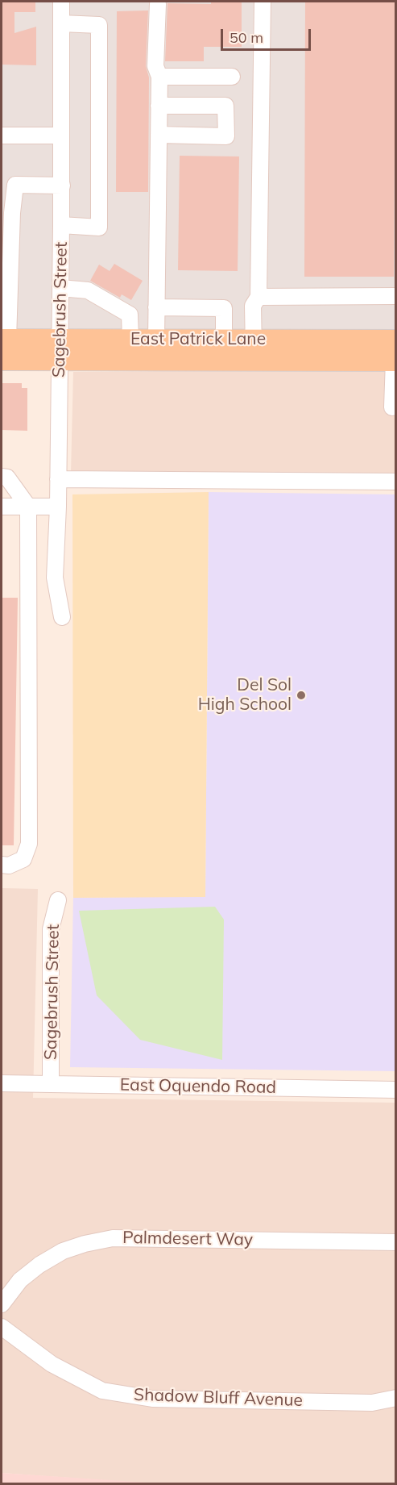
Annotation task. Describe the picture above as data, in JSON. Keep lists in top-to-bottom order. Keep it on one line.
{"streets":{"main road":["East Patrick Lane"],"street":["Sagebrush Street","East Oquendo Road","Palmdesert Way","Shadow Bluff Avenue"]},"crossings":[["Sagebrush Street","East Patrick Lane"],["Sagebrush Street","East Oquendo Road"]],"places":["Del Sol High School"],"scale_bar":"50 m"}
